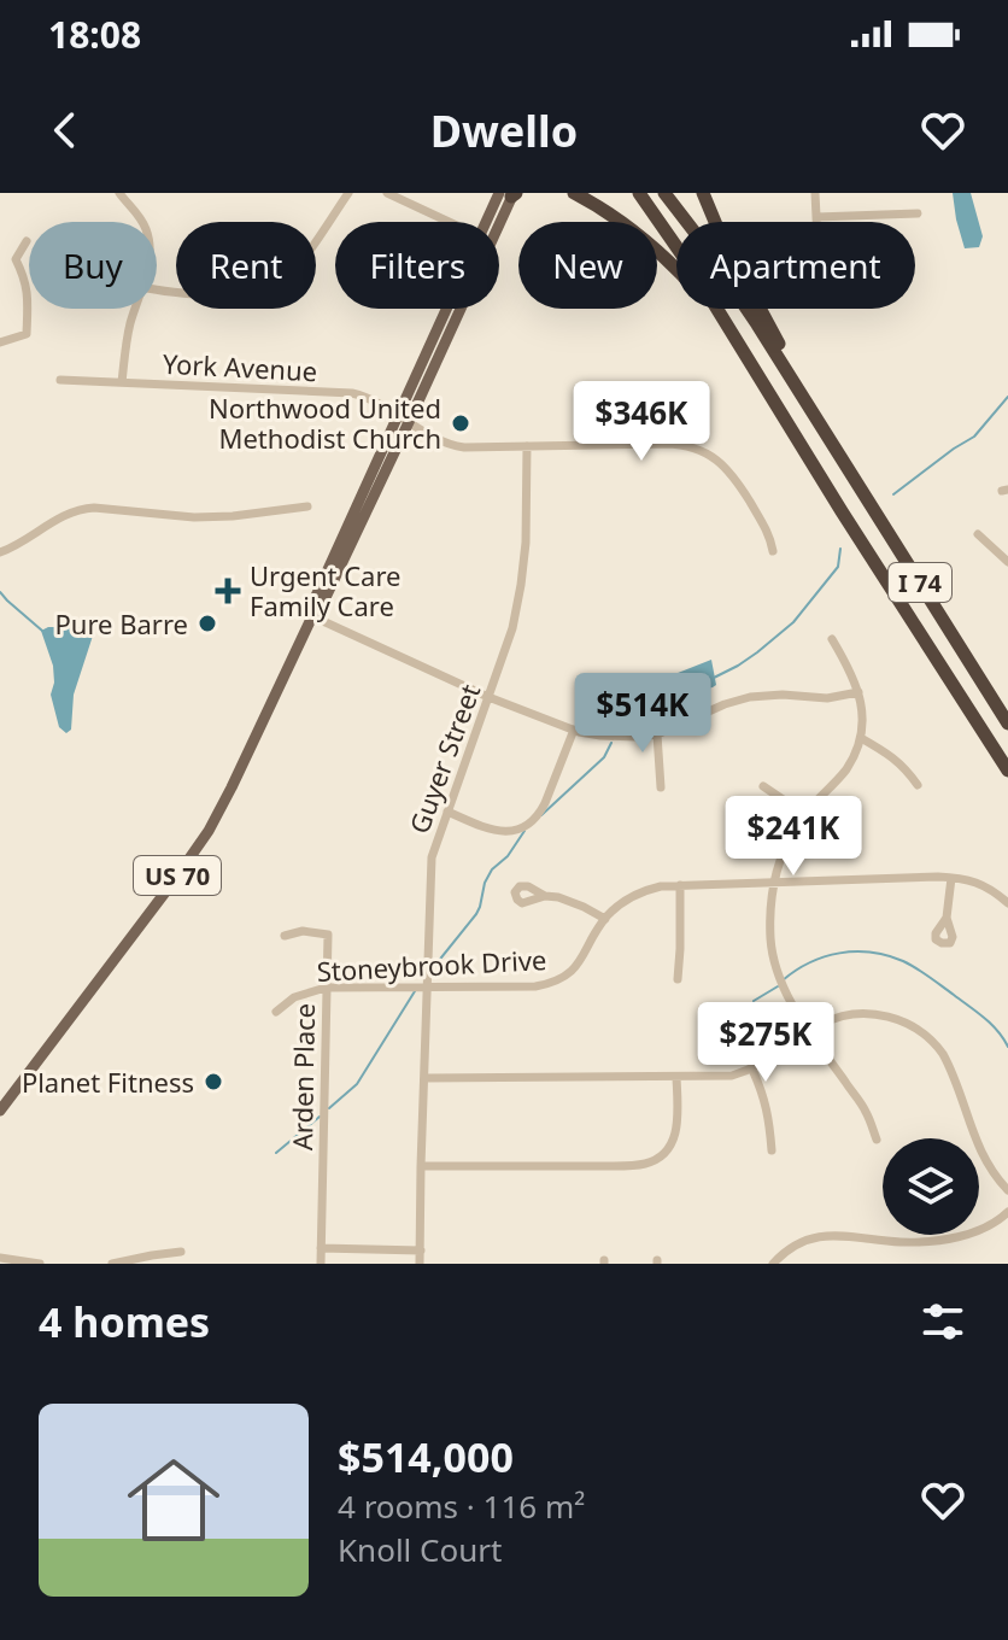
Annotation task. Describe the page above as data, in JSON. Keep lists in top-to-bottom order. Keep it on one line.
{"streets":{"highway":["I 74"],"main road":["US 70"],"street":["York Avenue","Guyer Street","Stoneybrook Drive","Arden Place"]},"crossings":[["York Avenue","Guyer Street"],["York Avenue","US 70"],["Guyer Street","Stoneybrook Drive"],["Stoneybrook Drive","Arden Place"]],"places":{"other":["Northwood United Methodist Church","Pure Barre","Planet Fitness"],"health":["Urgent Care Family Care"]},"page":{"status":"18:08","header":"Dwello","chip":["Buy","Rent","Filters","New","Apartment"],"price":["$346K","$514K","$241K","$275K"],"heading":"4 homes","list":[{"name":"$514,000","note":"4 rooms · 116 m² · Knoll Court"}]}}
